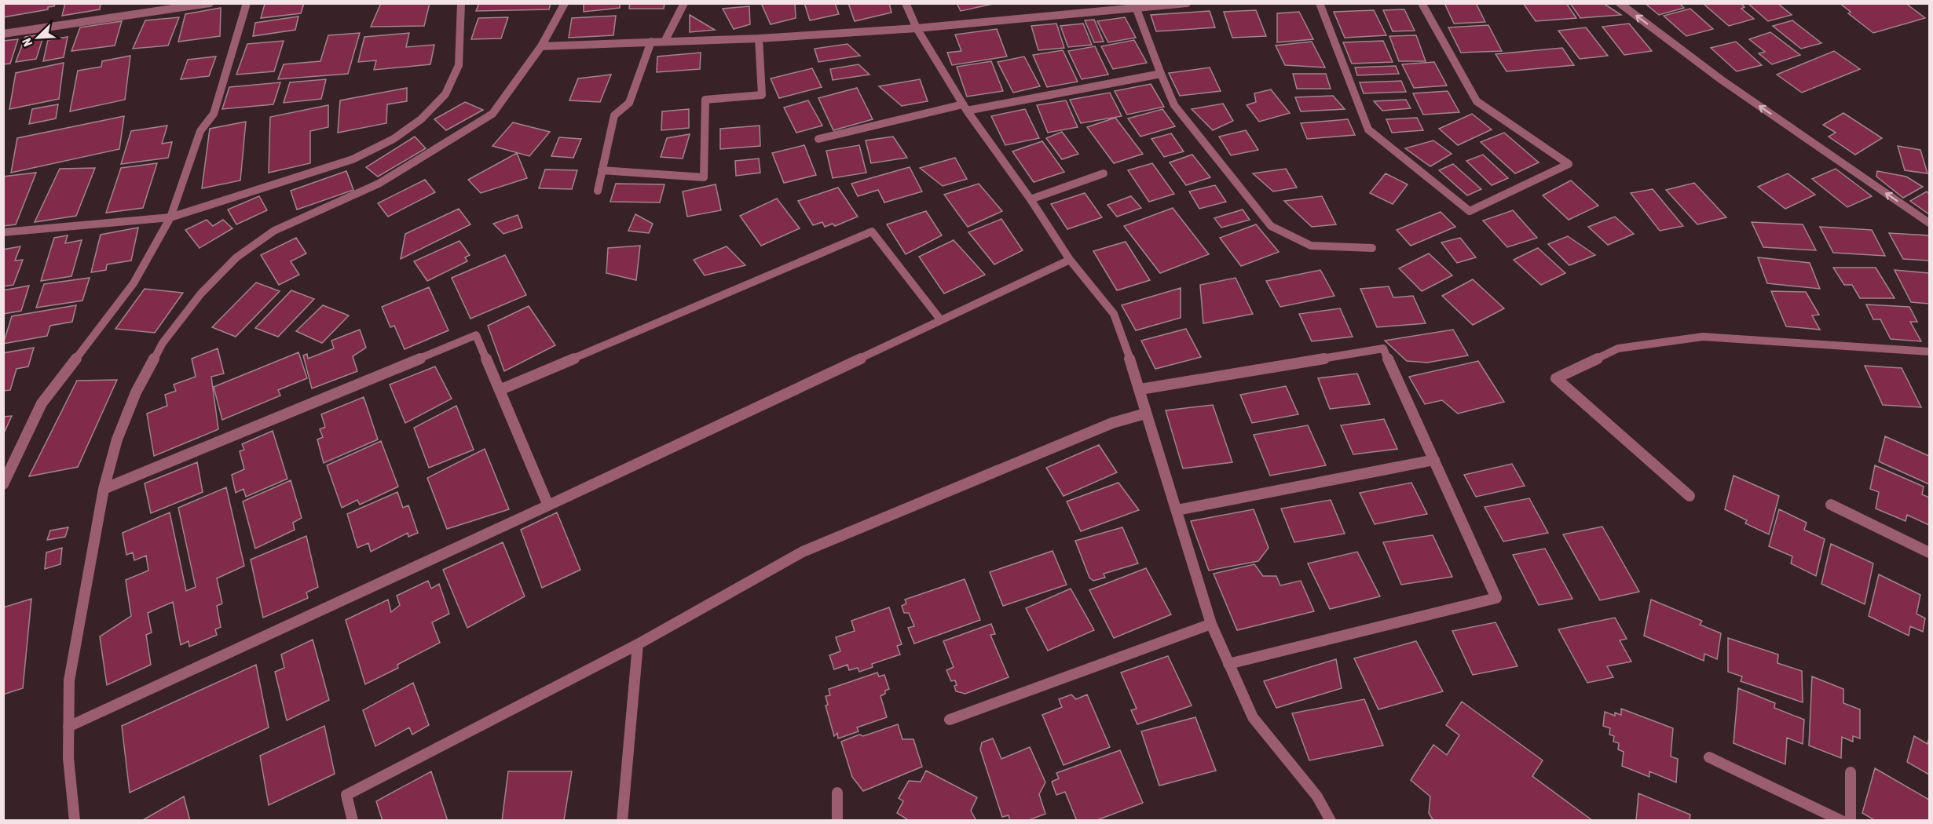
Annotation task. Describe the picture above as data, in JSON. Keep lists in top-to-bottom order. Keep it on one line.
{"north":"bottom left"}
